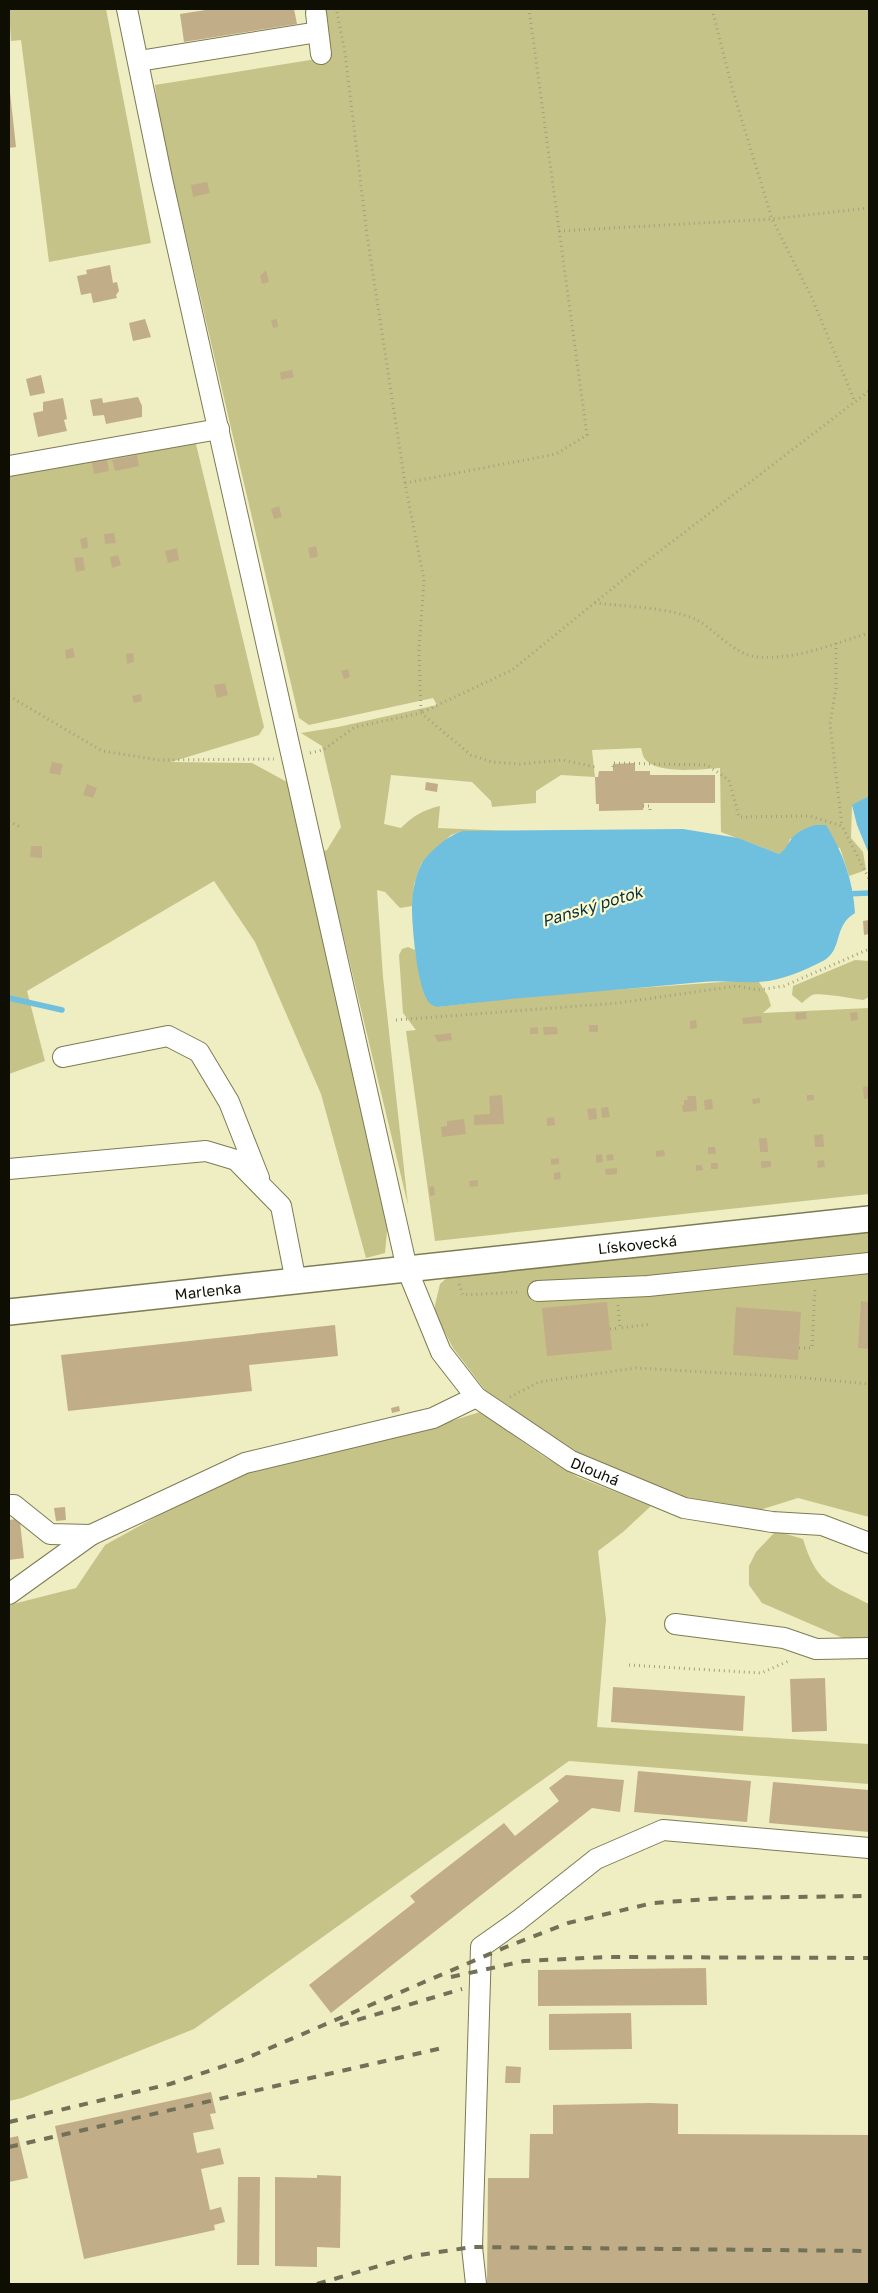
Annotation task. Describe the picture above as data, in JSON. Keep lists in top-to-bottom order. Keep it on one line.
{"streets":{"main road":["Lískovecká","Marlenka"],"street":["Dlouhá"]},"crossings":[["Lískovecká","Marlenka"],["Lískovecká","Dlouhá"],["Marlenka","Dlouhá"]],"water":["Panský potok"]}
